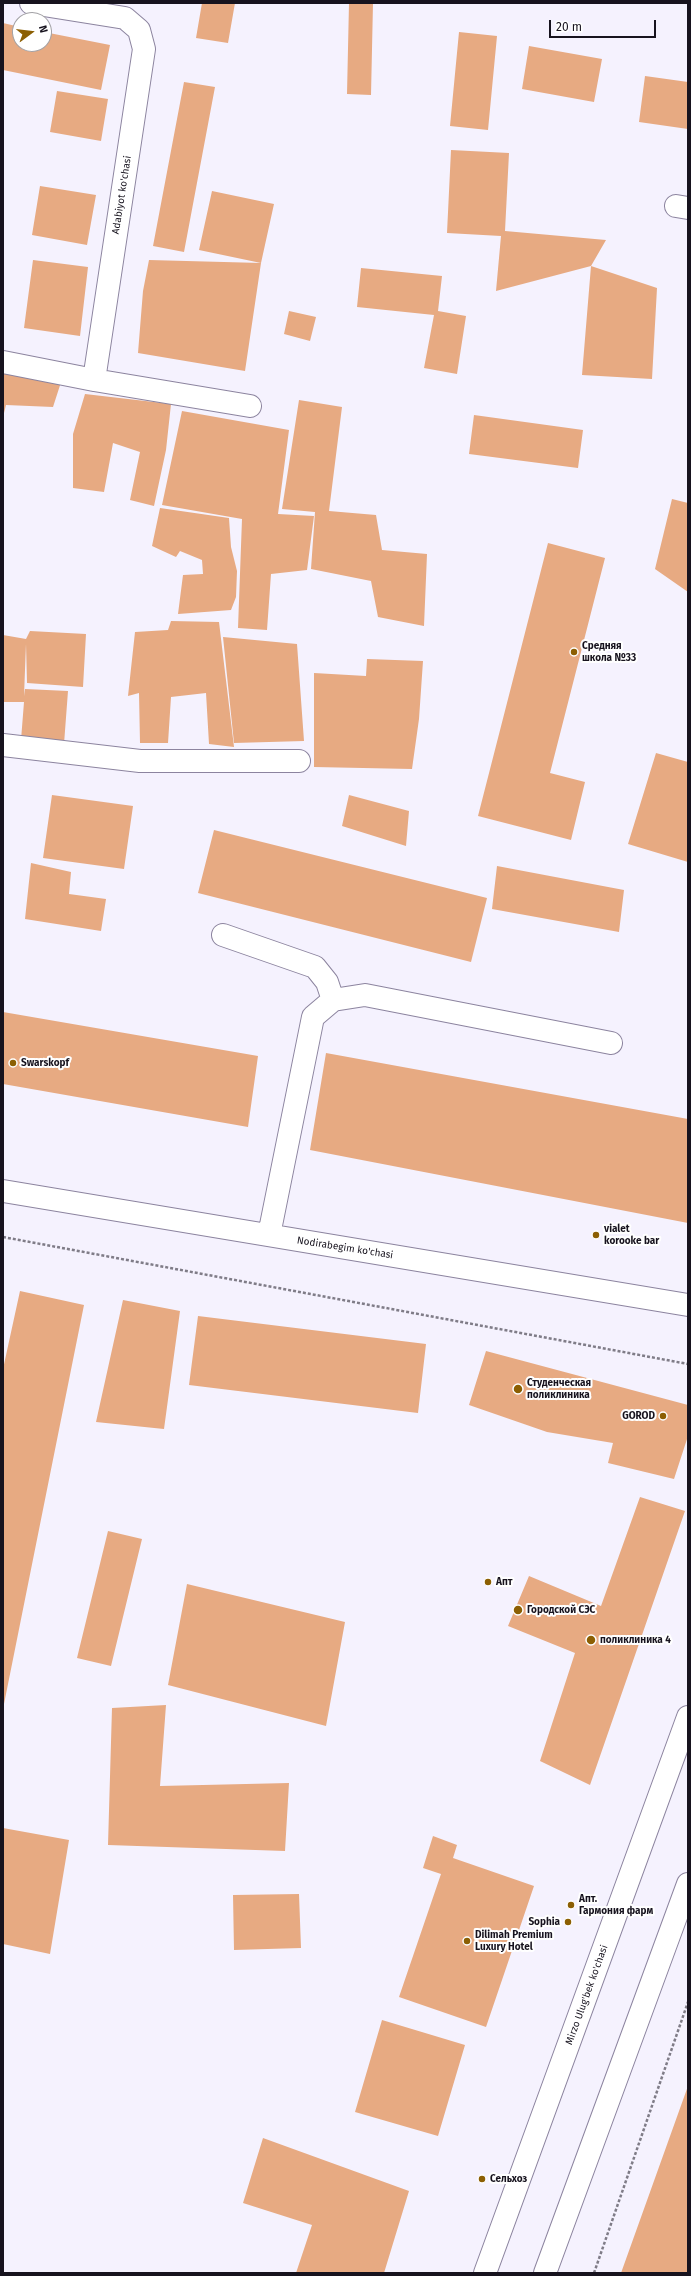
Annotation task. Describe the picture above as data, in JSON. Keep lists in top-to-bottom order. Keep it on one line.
{"streets":{"street":["Adabiyot ko'chasi","Nodirabegim ko'chasi","Mirzo Ulug'bek ko'chasi"]},"places":["Средняя школа №33","Swarskopf","vialet korooke bar","Студенческая поликлиника","GOROD","Апт","Городской СЭС","поликлиника 4","Апт. Гармония фарм","Sophia","Dilimah Premium Luxury Hotel","Сельхоз"],"scale_bar":"20 m","north":"right"}
